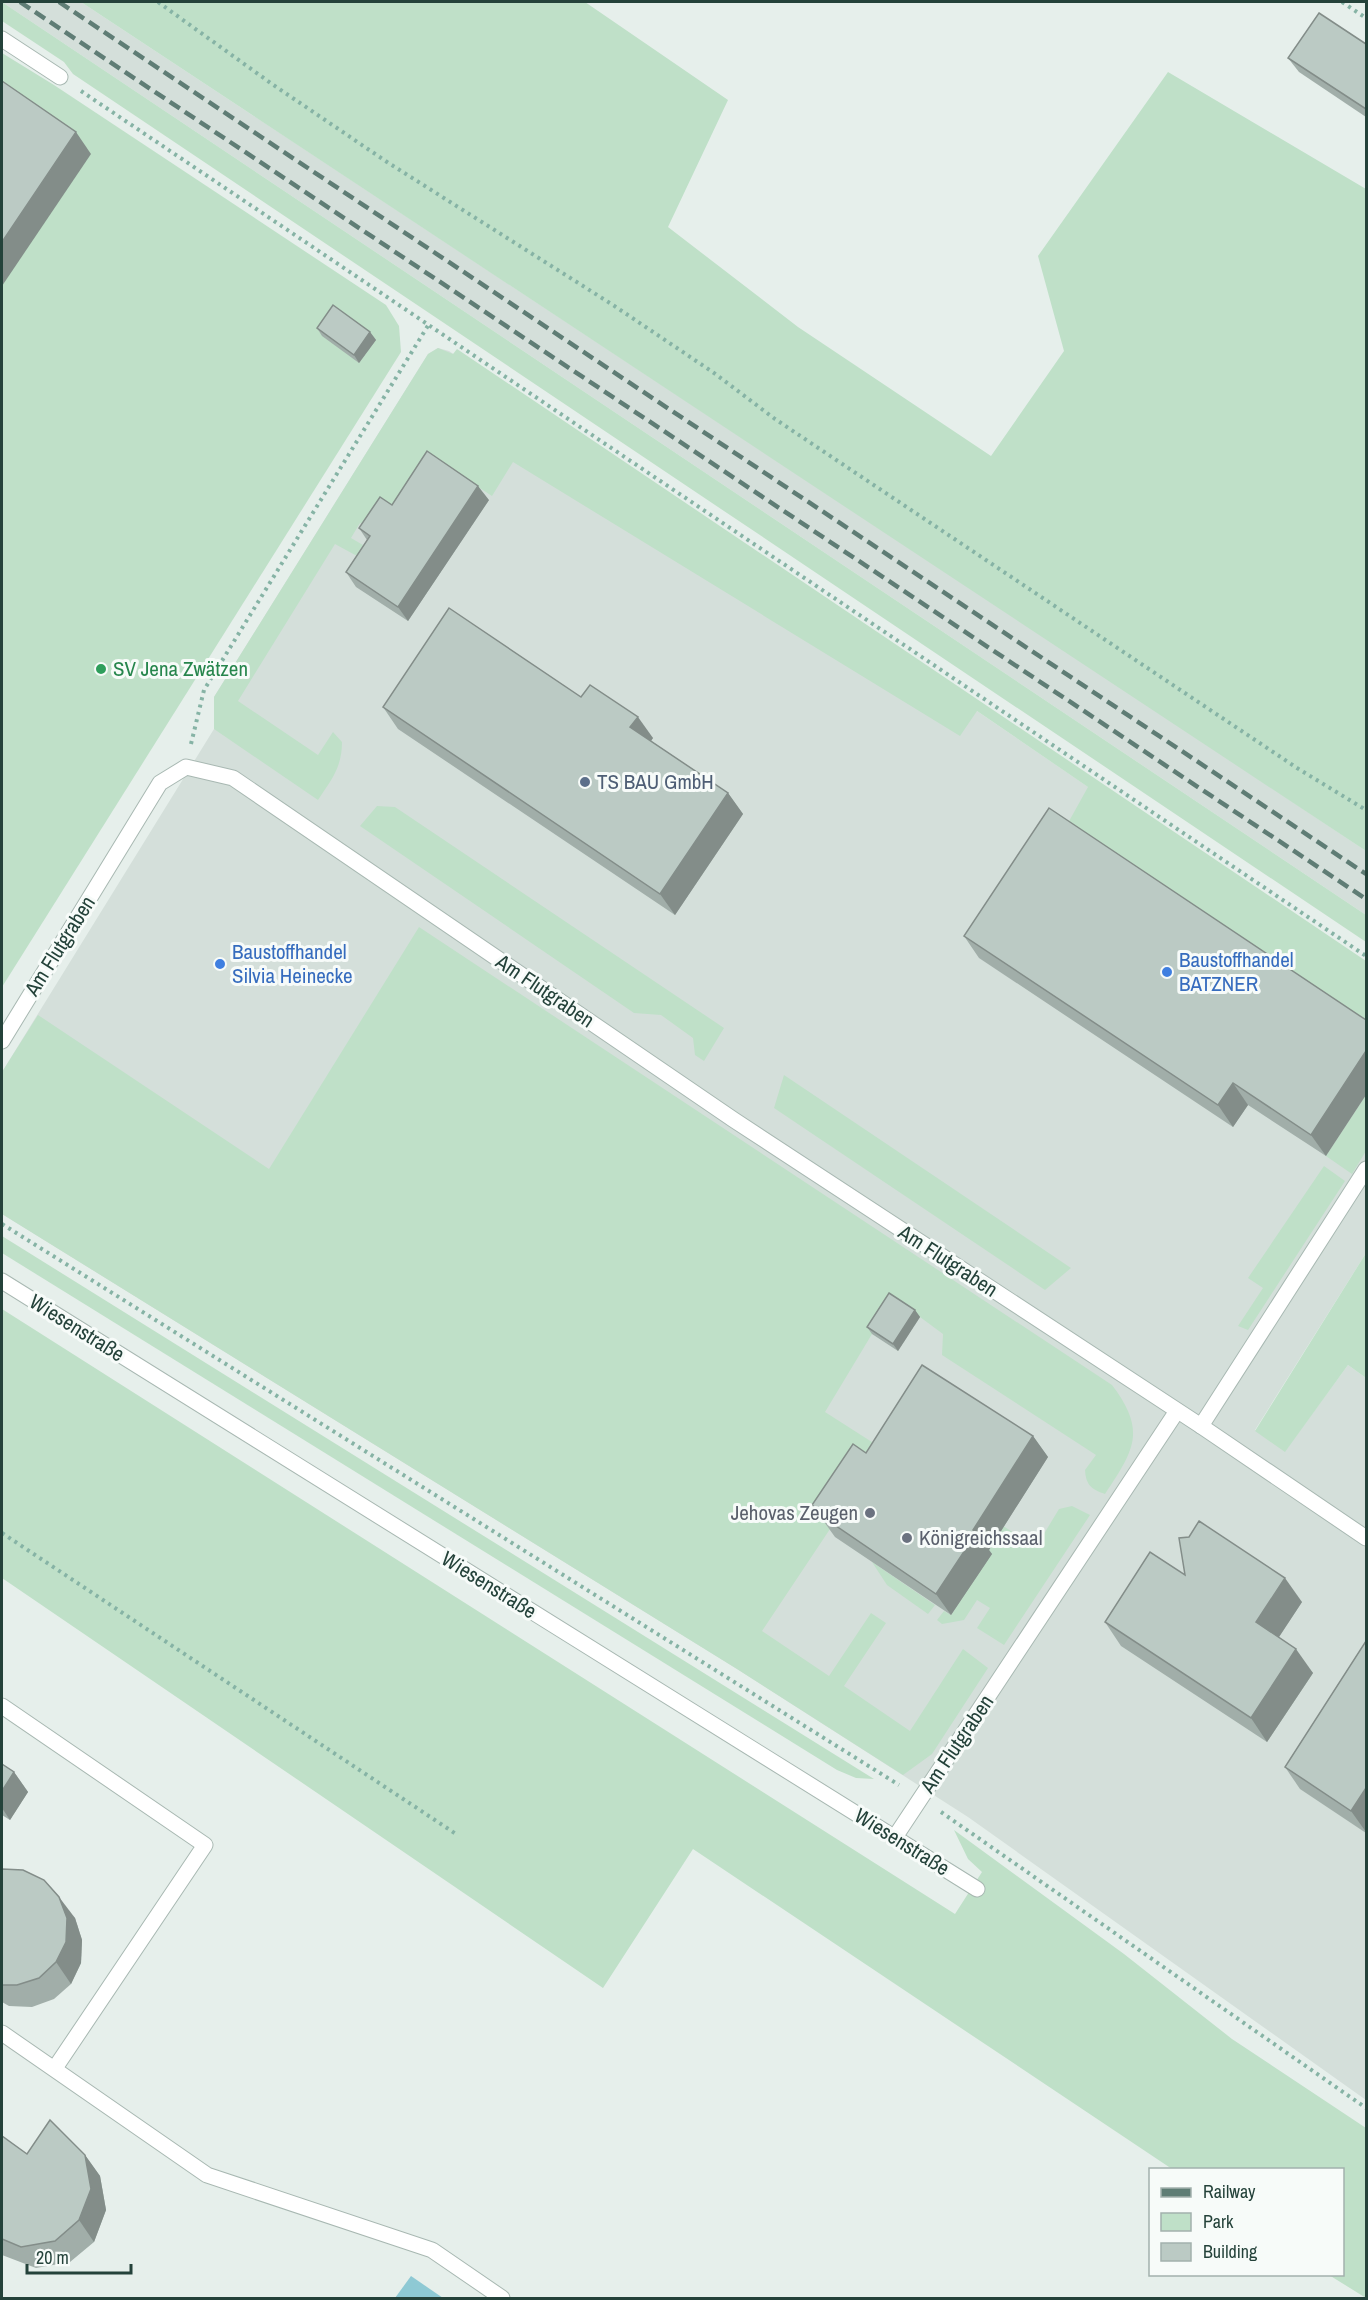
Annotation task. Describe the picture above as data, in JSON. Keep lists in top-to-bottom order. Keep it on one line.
{"streets":{"lane":["Am Flutgraben","Wiesenstraße"]},"crossings":[["Am Flutgraben","Wiesenstraße"]],"places":["SV Jena Zwätzen","TS BAU GmbH","Baustoffhandel Silvia Heinecke","Baustoffhandel BATZNER","Jehovas Zeugen","Königreichssaal"],"legend":["Railway","Park","Building"],"scale_bar":"20 m"}
